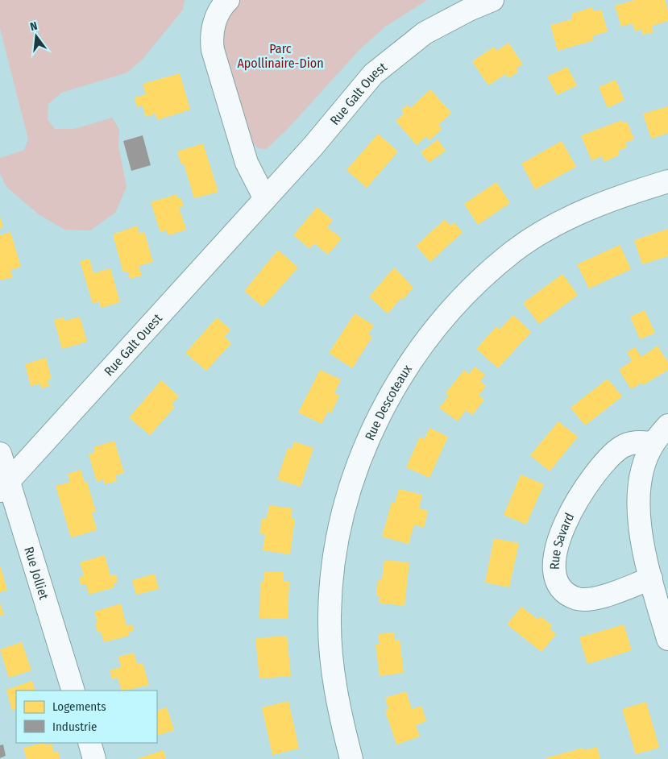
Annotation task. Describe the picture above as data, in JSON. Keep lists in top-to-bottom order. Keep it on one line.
{"streets":{"street":["Rue Galt Ouest","Rue Descoteaux","Rue Savard","Rue Jolliet"]},"crossings":[["Rue Galt Ouest","Rue Jolliet"]],"parks":["Parc Apollinaire-Dion"],"legend":["Logements","Industrie"],"north":"top"}
